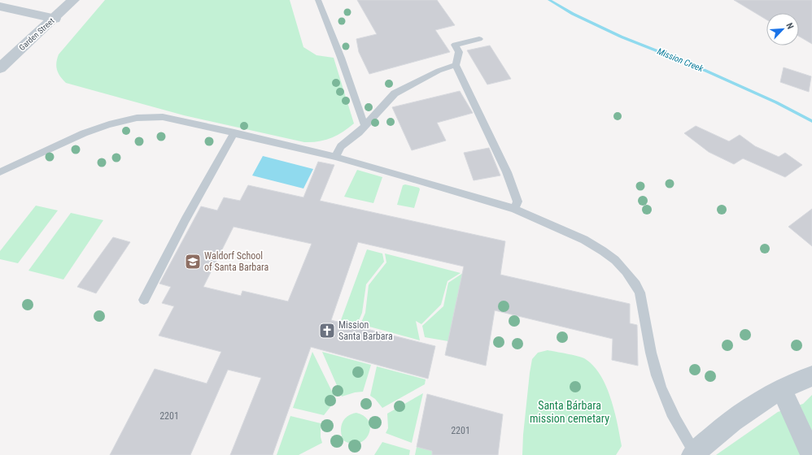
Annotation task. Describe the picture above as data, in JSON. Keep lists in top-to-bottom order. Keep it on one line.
{"streets":{"street":["Garden Street"]},"water":["Mission Creek"],"parks":["Santa Bárbara mission cemetary"],"places":{"school or university":["Waldorf School of Santa Barbara"],"church":["Mission Santa Barbara"]},"house_numbers":["2201","2201"],"north":"top right"}
